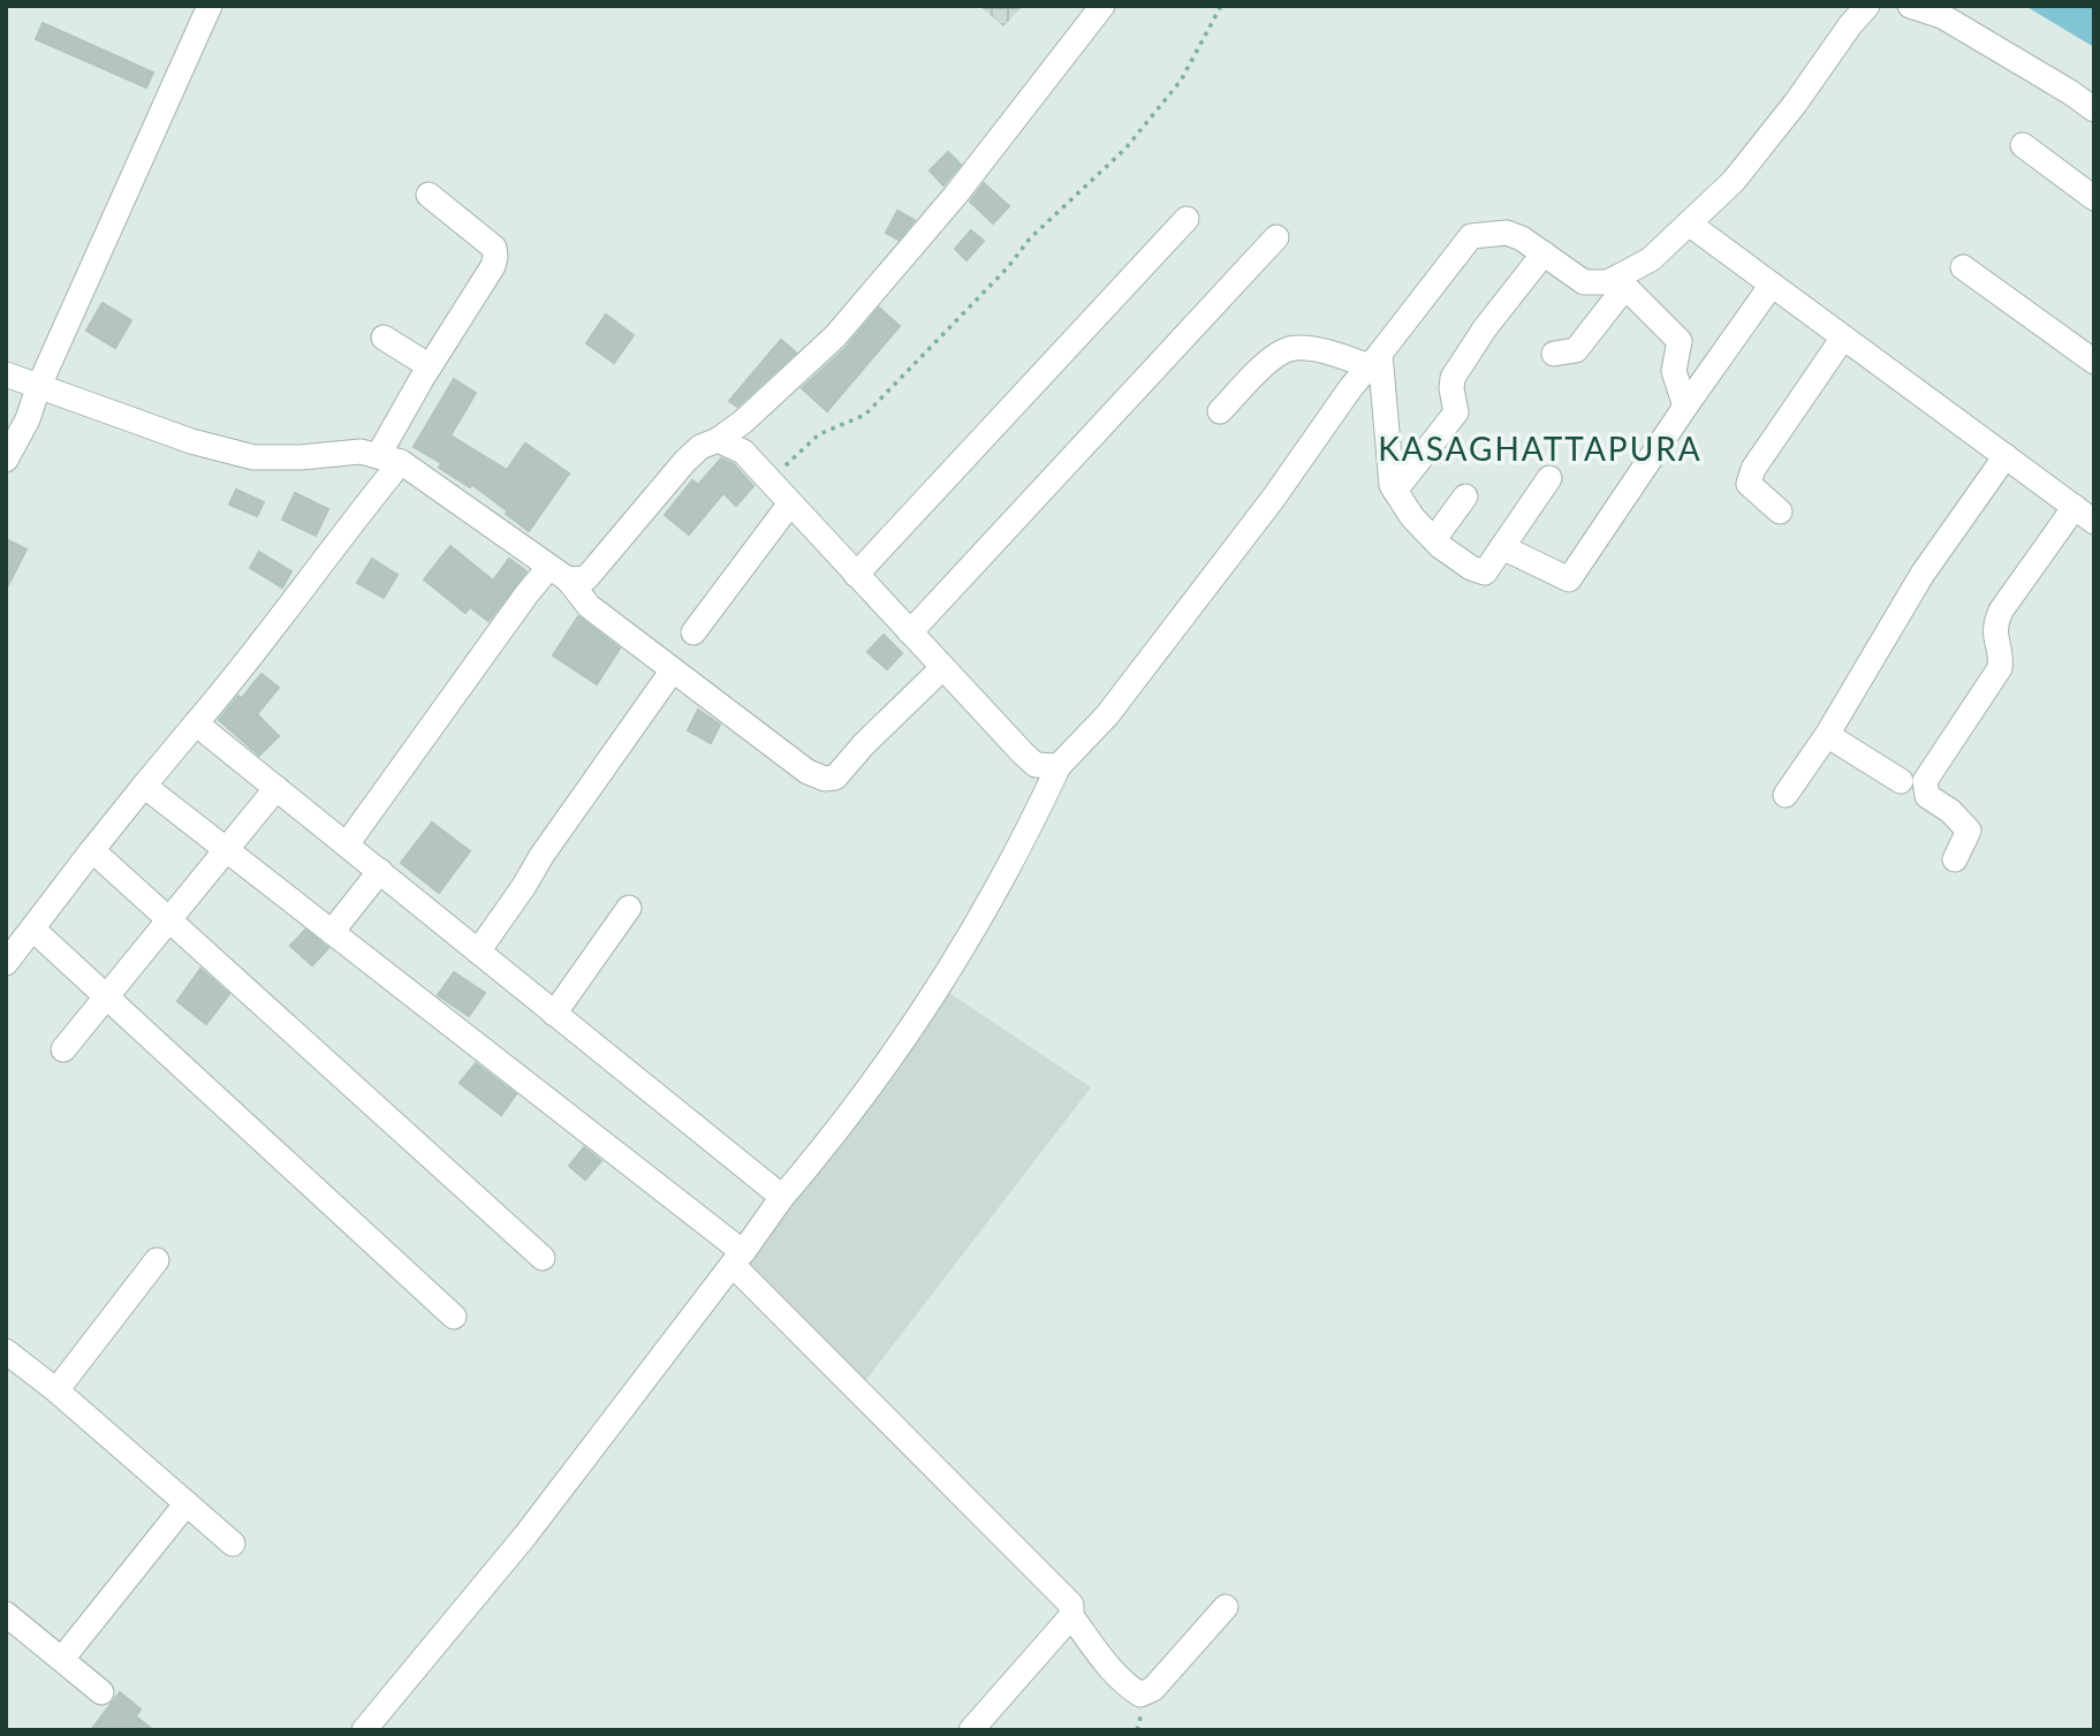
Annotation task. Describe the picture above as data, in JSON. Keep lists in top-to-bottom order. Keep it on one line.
{"districts":["KASAGHATTAPURA"]}
